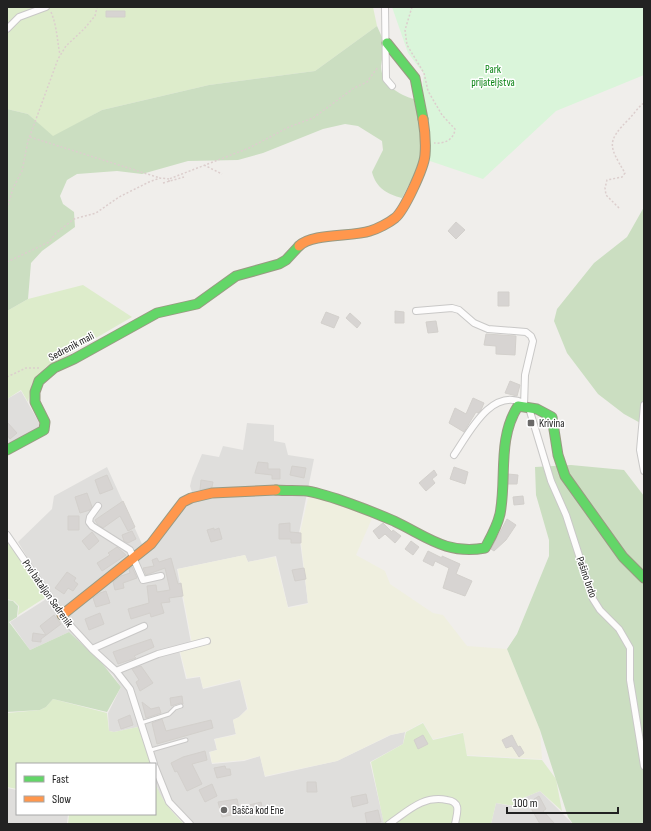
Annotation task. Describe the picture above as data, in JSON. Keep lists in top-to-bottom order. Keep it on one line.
{"streets":{"street":["Sedrenik mali","Pašino brdo","Prvi bataljon Sedrenik"]},"parks":["Park prijateljstva"],"places":{"transit":["Krivina"],"other":["Bašča kod Ene"]},"legend":["Fast","Slow"],"scale_bar":"100 m"}
